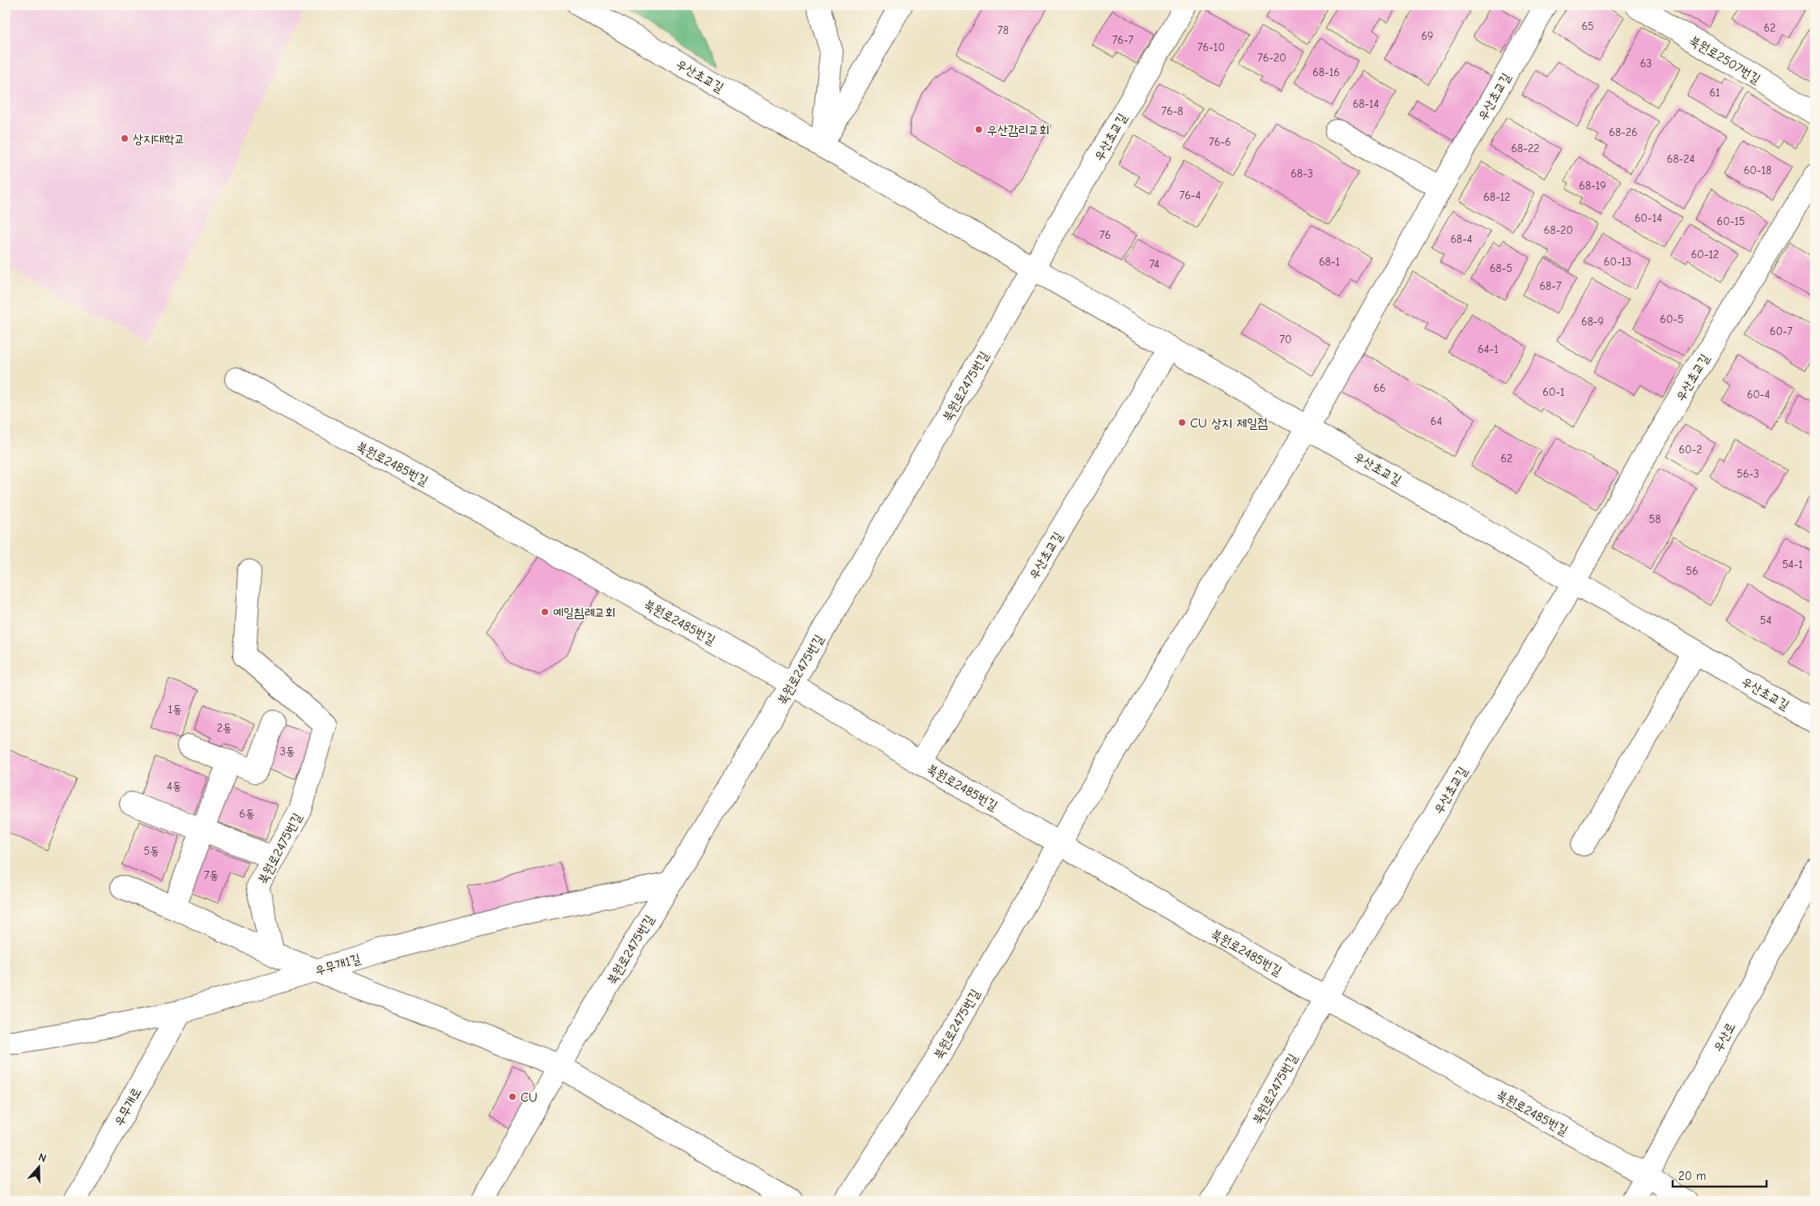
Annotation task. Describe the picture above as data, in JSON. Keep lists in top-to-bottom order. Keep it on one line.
{"streets":{"street":["북원로2507번길","우산초교길","북원로2475번길","북원로2485번길","우무개1길","우산로","우무개로"]},"crossings":[["우산초교길","북원로2475번길"],["우산초교길","북원로2485번길"],["북원로2475번길","북원로2485번길"],["북원로2475번길","우무개1길"],["북원로2485번길","우산로"],["우무개1길","우무개로"]],"places":["우산감리교회","상지대학교","CU 상지 제일점","예일침례교회","CU"],"house_numbers":["65","62","78","69","76-7","76-10","76-20","63","68-16","61","68-14","76-8","68-26","76-6","68-22","68-24","60-18","68-3","68-19","76-4","68-12","60-14","60-15","68-20","76","68-4","60-12","68-1","60-13","74","68-5","68-7","60-5","68-9","60-7","70","64-1","66","60-1","60-4","64","60-2","62","56-3","58","54-1","56","54","1동","2동","3동","4동","6동","5동","7동"],"scale_bar":"20 m","north":"top"}
